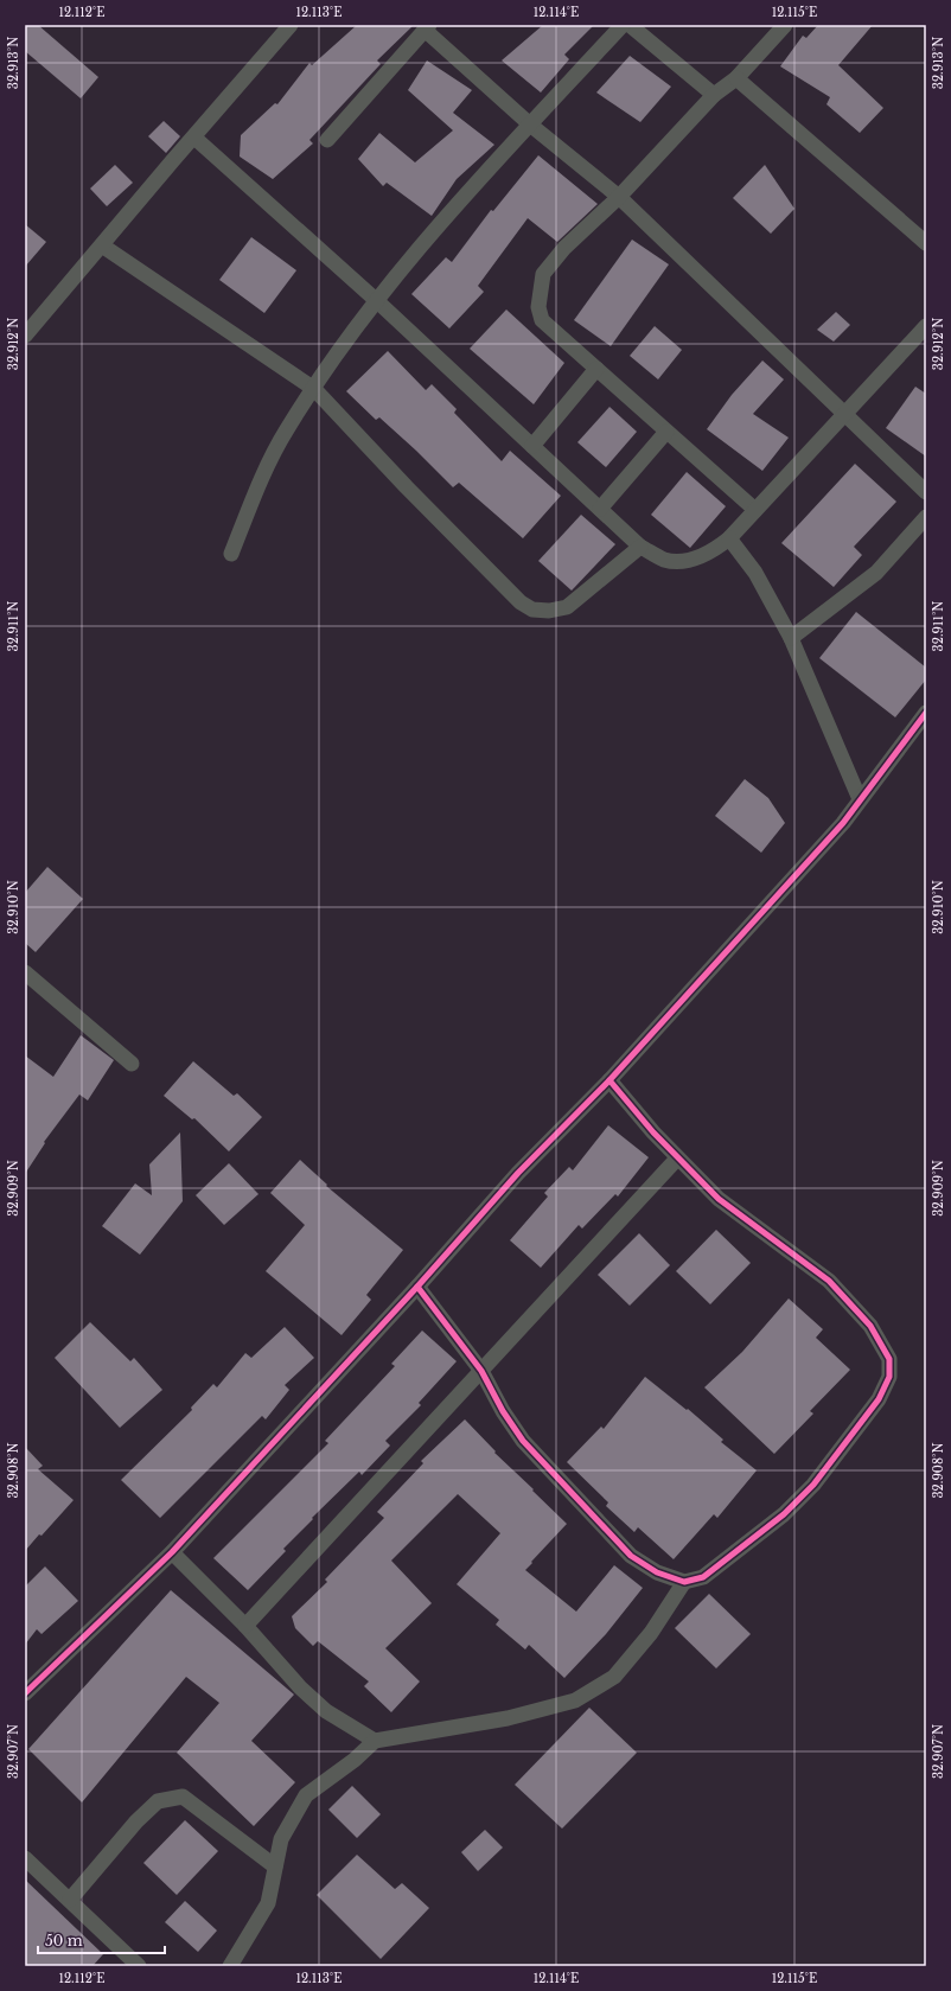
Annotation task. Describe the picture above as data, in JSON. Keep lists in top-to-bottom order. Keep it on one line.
{"scale_bar":"50 m","coordinates":["12.112°E","12.113°E","12.114°E","12.115°E","32.913°N","32.912°N","32.911°N","32.910°N","32.909°N","32.908°N","32.907°N"]}
